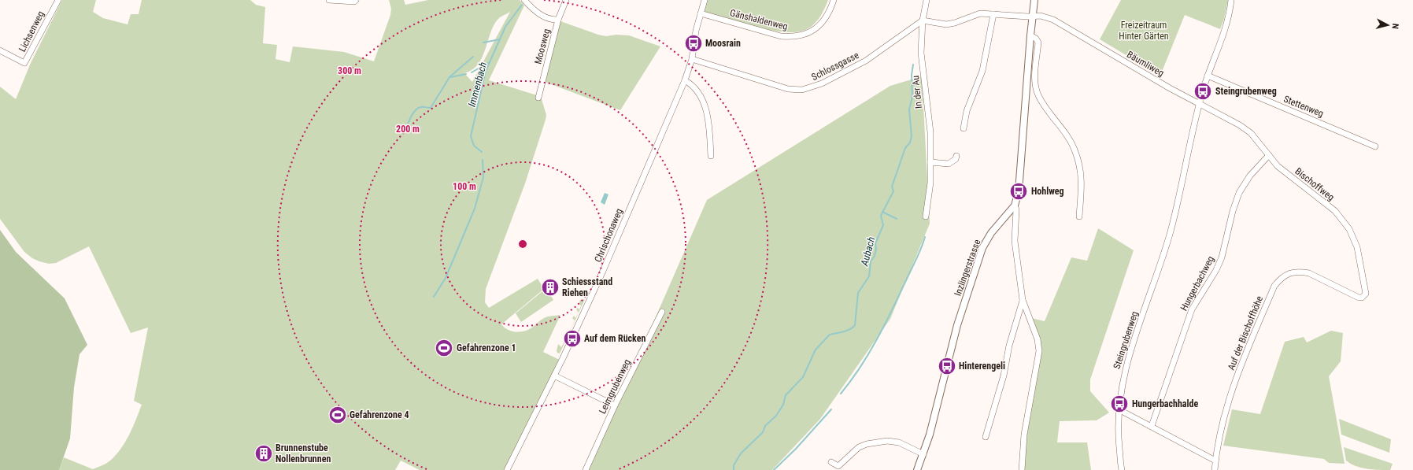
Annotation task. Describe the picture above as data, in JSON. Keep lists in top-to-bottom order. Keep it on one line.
{"streets":{"street":["Gänshaldenweg","Lichsenweg","Moosweg","Bäumliweg","Schlossgasse","In der Au","Stettenweg","Bischoffweg","Chrischonaweg","Inzlingerstrasse","Hungerbachweg","Auf der Bischoffhöhe","Steingrubenweg","Leimgrubenweg"]},"crossings":[["Gänshaldenweg","Chrischonaweg"],["Bäumliweg","Schlossgasse"],["Bäumliweg","In der Au"],["Bäumliweg","Bischoffweg"],["Bäumliweg","Inzlingerstrasse"],["Bäumliweg","Steingrubenweg"],["Schlossgasse","In der Au"],["Schlossgasse","Chrischonaweg"],["Stettenweg","Steingrubenweg"],["Bischoffweg","Hungerbachweg"],["Bischoffweg","Auf der Bischoffhöhe"],["Bischoffweg","Steingrubenweg"]],"water":["Immenbach","Aubach"],"parks":["Freizeitraum Hinter Gärten"],"places":{"bus stop":["Moosrain","Steingrubenweg","Hohlweg","Auf dem Rücken","Hinterengeli","Hungerbachhalde"],"building":["Schiessstand Riehen","Brunnenstube Nollenbrunnen"],"sports":["Gefahrenzone 1","Gefahrenzone 4"]},"north":"right","rings":["300 m","200 m","100 m"]}
